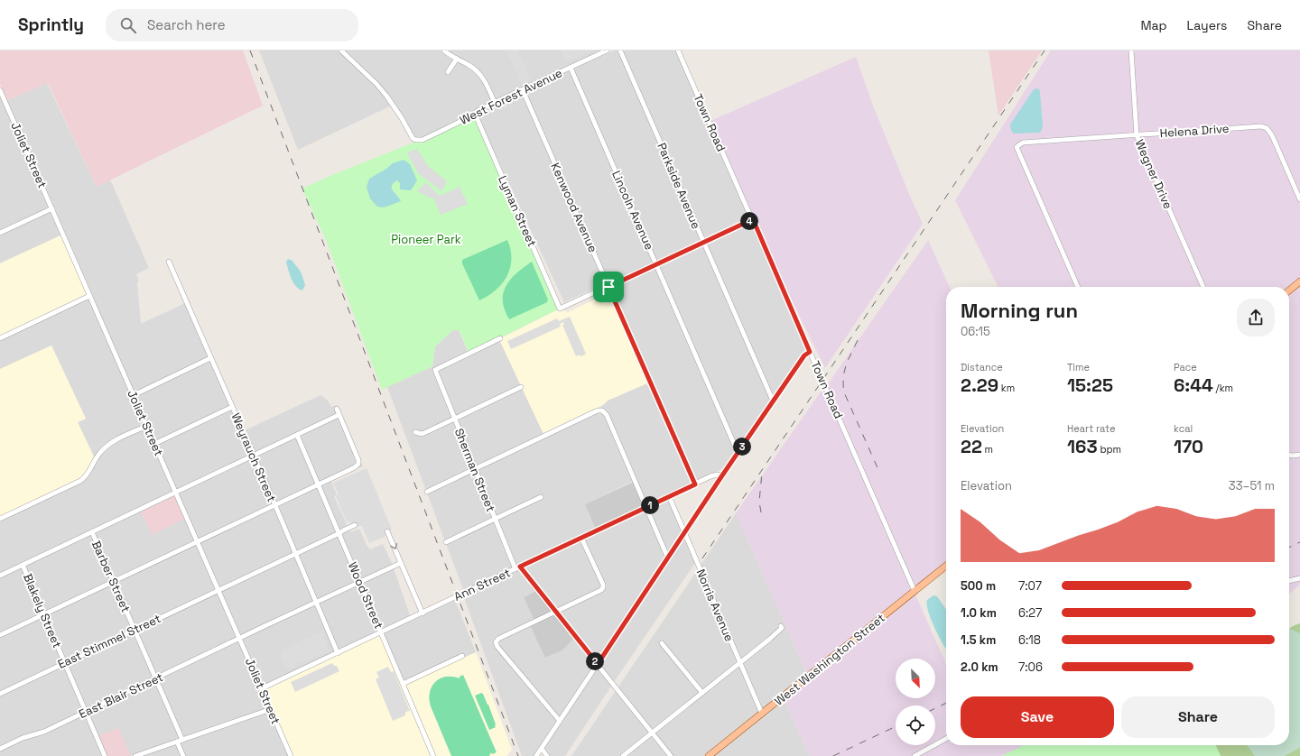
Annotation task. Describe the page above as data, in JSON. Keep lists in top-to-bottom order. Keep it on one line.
{"streets":{"main road":["West Washington Street"],"street":["West Forest Avenue","Town Road","Helena Drive","Joliet Street","Wegner Drive","Parkside Avenue","Kenwood Avenue","Lincoln Avenue","Lyman Street","Weyrauch Street","Sherman Street","Barber Street","Ann Street","Wood Street","Norris Avenue","Blakely Street","East Stimmel Street","East Blair Street"]},"crossings":[["West Forest Avenue","Kenwood Avenue"],["West Forest Avenue","Lincoln Avenue"],["West Forest Avenue","Lyman Street"],["Town Road","West Washington Street"],["Helena Drive","Wegner Drive"],["Joliet Street","Ann Street"],["Joliet Street","East Stimmel Street"],["Joliet Street","East Blair Street"],["Kenwood Avenue","Lyman Street"],["Kenwood Avenue","Ann Street"],["Weyrauch Street","Ann Street"],["Weyrauch Street","East Stimmel Street"],["Weyrauch Street","East Blair Street"],["Sherman Street","Ann Street"],["Barber Street","East Stimmel Street"],["Barber Street","East Blair Street"],["Ann Street","Wood Street"],["Ann Street","Norris Avenue"],["Wood Street","East Stimmel Street"],["Wood Street","East Blair Street"],["Norris Avenue","West Washington Street"],["Blakely Street","East Stimmel Street"],["Blakely Street","East Blair Street"]],"parks":["Pioneer Park"],"north":"bottom right","page":{"header":"Sprintly","search":"Search here","nav":["Map","Layers","Share"],"pins":["4","3","1","2"],"heading":["Morning run","06:15"],"stats":[["Distance","2.29 km"],["Time","15:25"],["Pace","6:44 /km"],["Elevation","22 m"],["Heart rate","163 bpm"],["kcal","170"]],"chart":["Elevation","33–51 m"],"list":[{"name":"500 m","note":"7:07"},{"name":"1.0 km","note":"6:27"},{"name":"1.5 km","note":"6:18"},{"name":"2.0 km","note":"7:06"}],"buttons":["Save","Share"]}}
